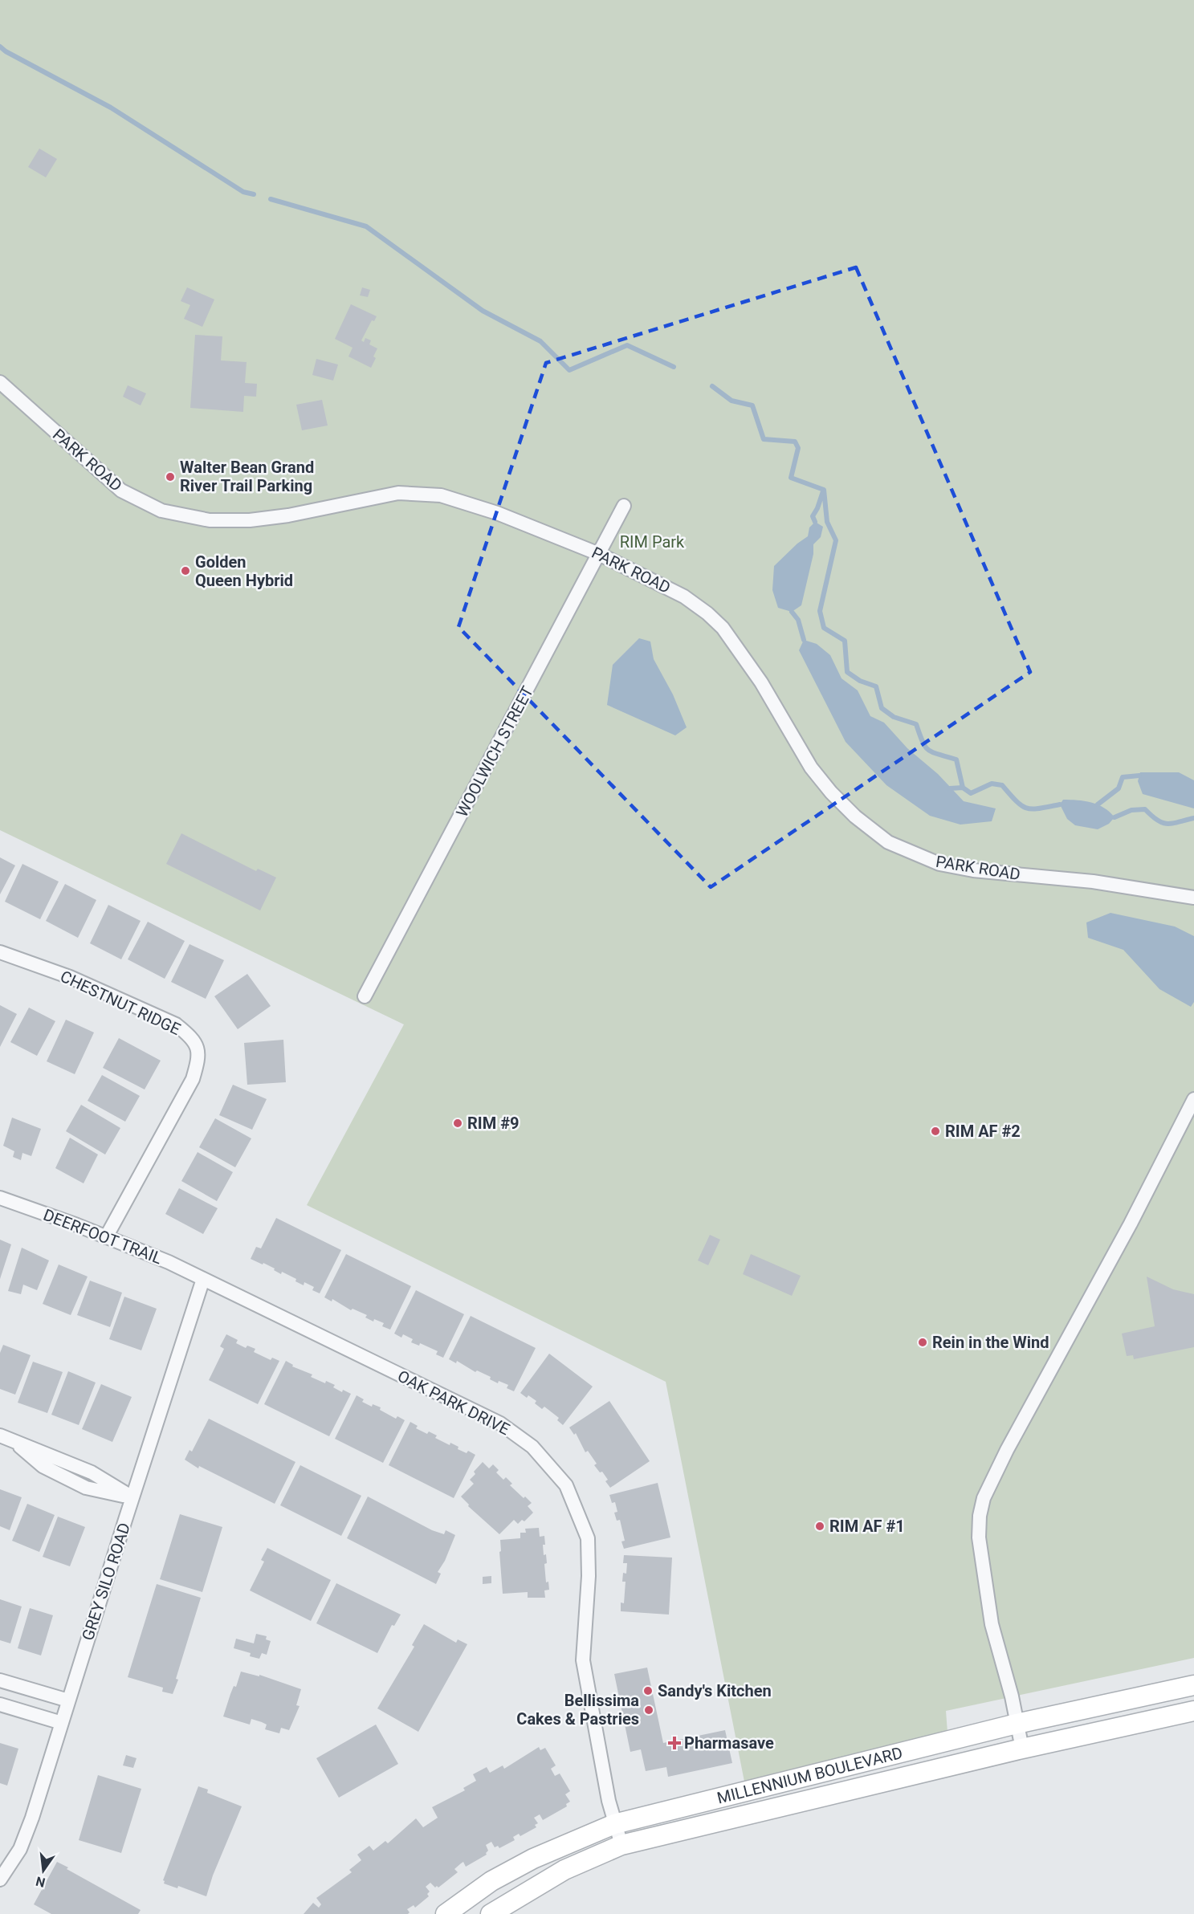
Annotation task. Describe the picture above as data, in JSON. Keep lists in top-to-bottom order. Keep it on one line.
{"streets":{"street":["PARK ROAD","WOOLWICH STREET","CHESTNUT RIDGE","DEERFOOT TRAIL","OAK PARK DRIVE","GREY SILO ROAD","MILLENNIUM BOULEVARD"]},"crossings":[["PARK ROAD","WOOLWICH STREET"],["CHESTNUT RIDGE","DEERFOOT TRAIL"],["DEERFOOT TRAIL","OAK PARK DRIVE"],["DEERFOOT TRAIL","GREY SILO ROAD"],["OAK PARK DRIVE","GREY SILO ROAD"],["OAK PARK DRIVE","MILLENNIUM BOULEVARD"]],"parks":["RIM Park"],"places":{"other":["Walter Bean Grand River Trail Parking","Golden Queen Hybrid","RIM #9","RIM AF #2","Rein in the Wind","RIM AF #1","Sandy's Kitchen","Bellissima Cakes & Pastries"],"health":["Pharmasave"]},"north":"bottom"}
